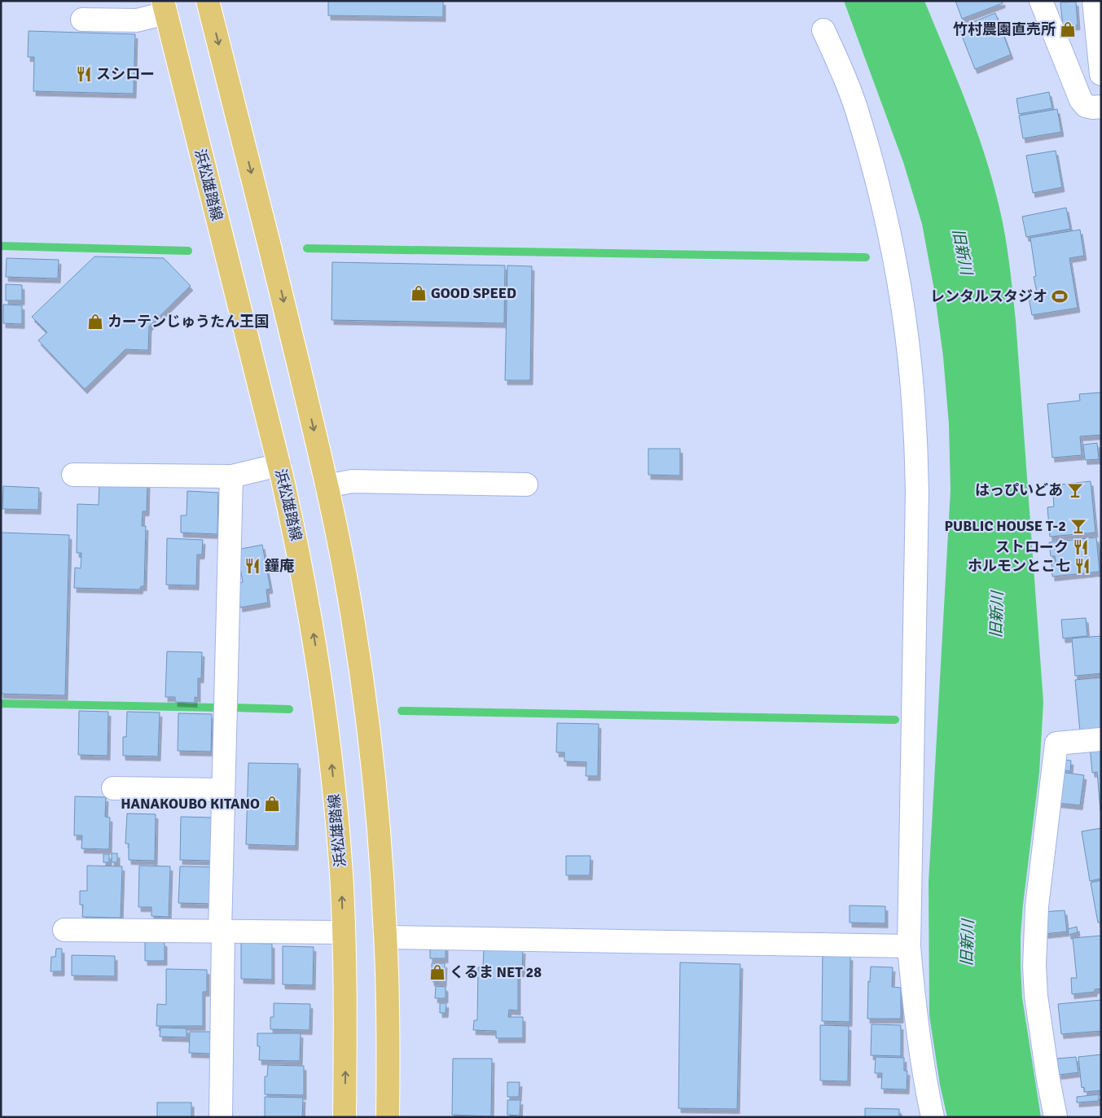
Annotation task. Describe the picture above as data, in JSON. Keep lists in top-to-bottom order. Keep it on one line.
{"streets":{"main road":["浜松雄踏線"]},"water":["旧新川"],"places":{"shop":["竹村農園直売所","GOOD SPEED","カーテンじゅうたん王国","HANAKOUBO KITANO","くるま NET 28"],"restaurant":["スシロー","ストローク","鐘庵","ホルモンとこ七"],"sports":["レンタルスタジオ"],"bar":["はっぴいどあ","PUBLIC HOUSE T-2"]}}
